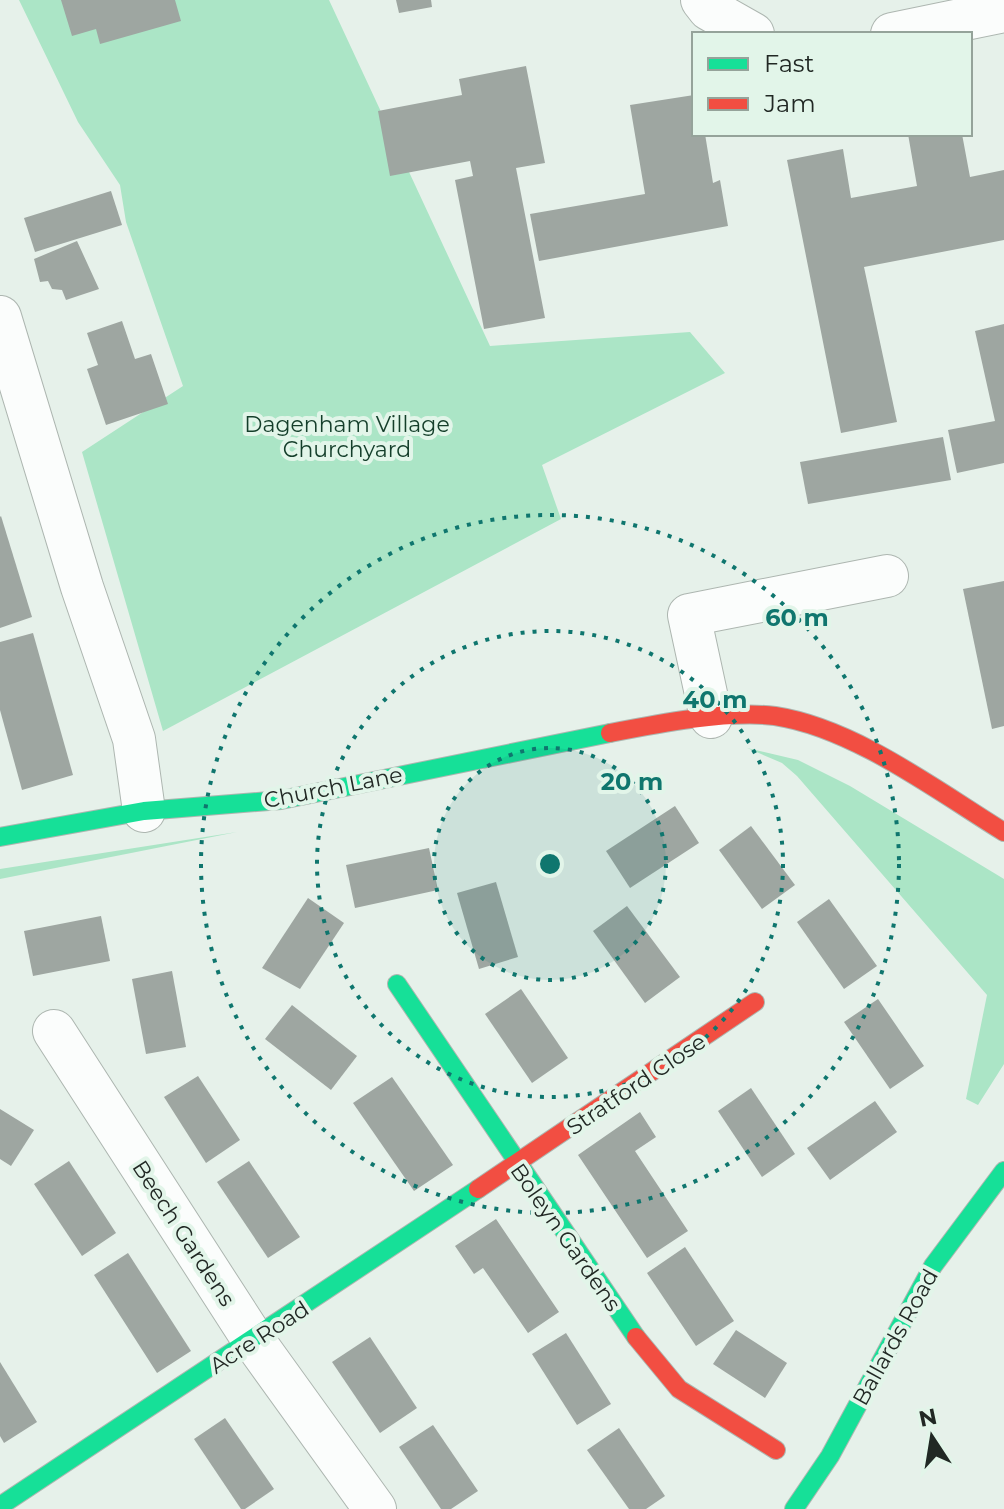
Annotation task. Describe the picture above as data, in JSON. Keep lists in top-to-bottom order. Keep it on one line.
{"streets":{"street":["Church Lane","Stratford Close","Beech Gardens","Boleyn Gardens","Acre Road","Ballards Road"]},"crossings":[["Stratford Close","Boleyn Gardens"],["Stratford Close","Acre Road"],["Beech Gardens","Acre Road"],["Boleyn Gardens","Acre Road"]],"parks":["Dagenham Village Churchyard"],"legend":["Fast","Jam"],"north":"top","rings":["60 m","40 m","20 m"]}
